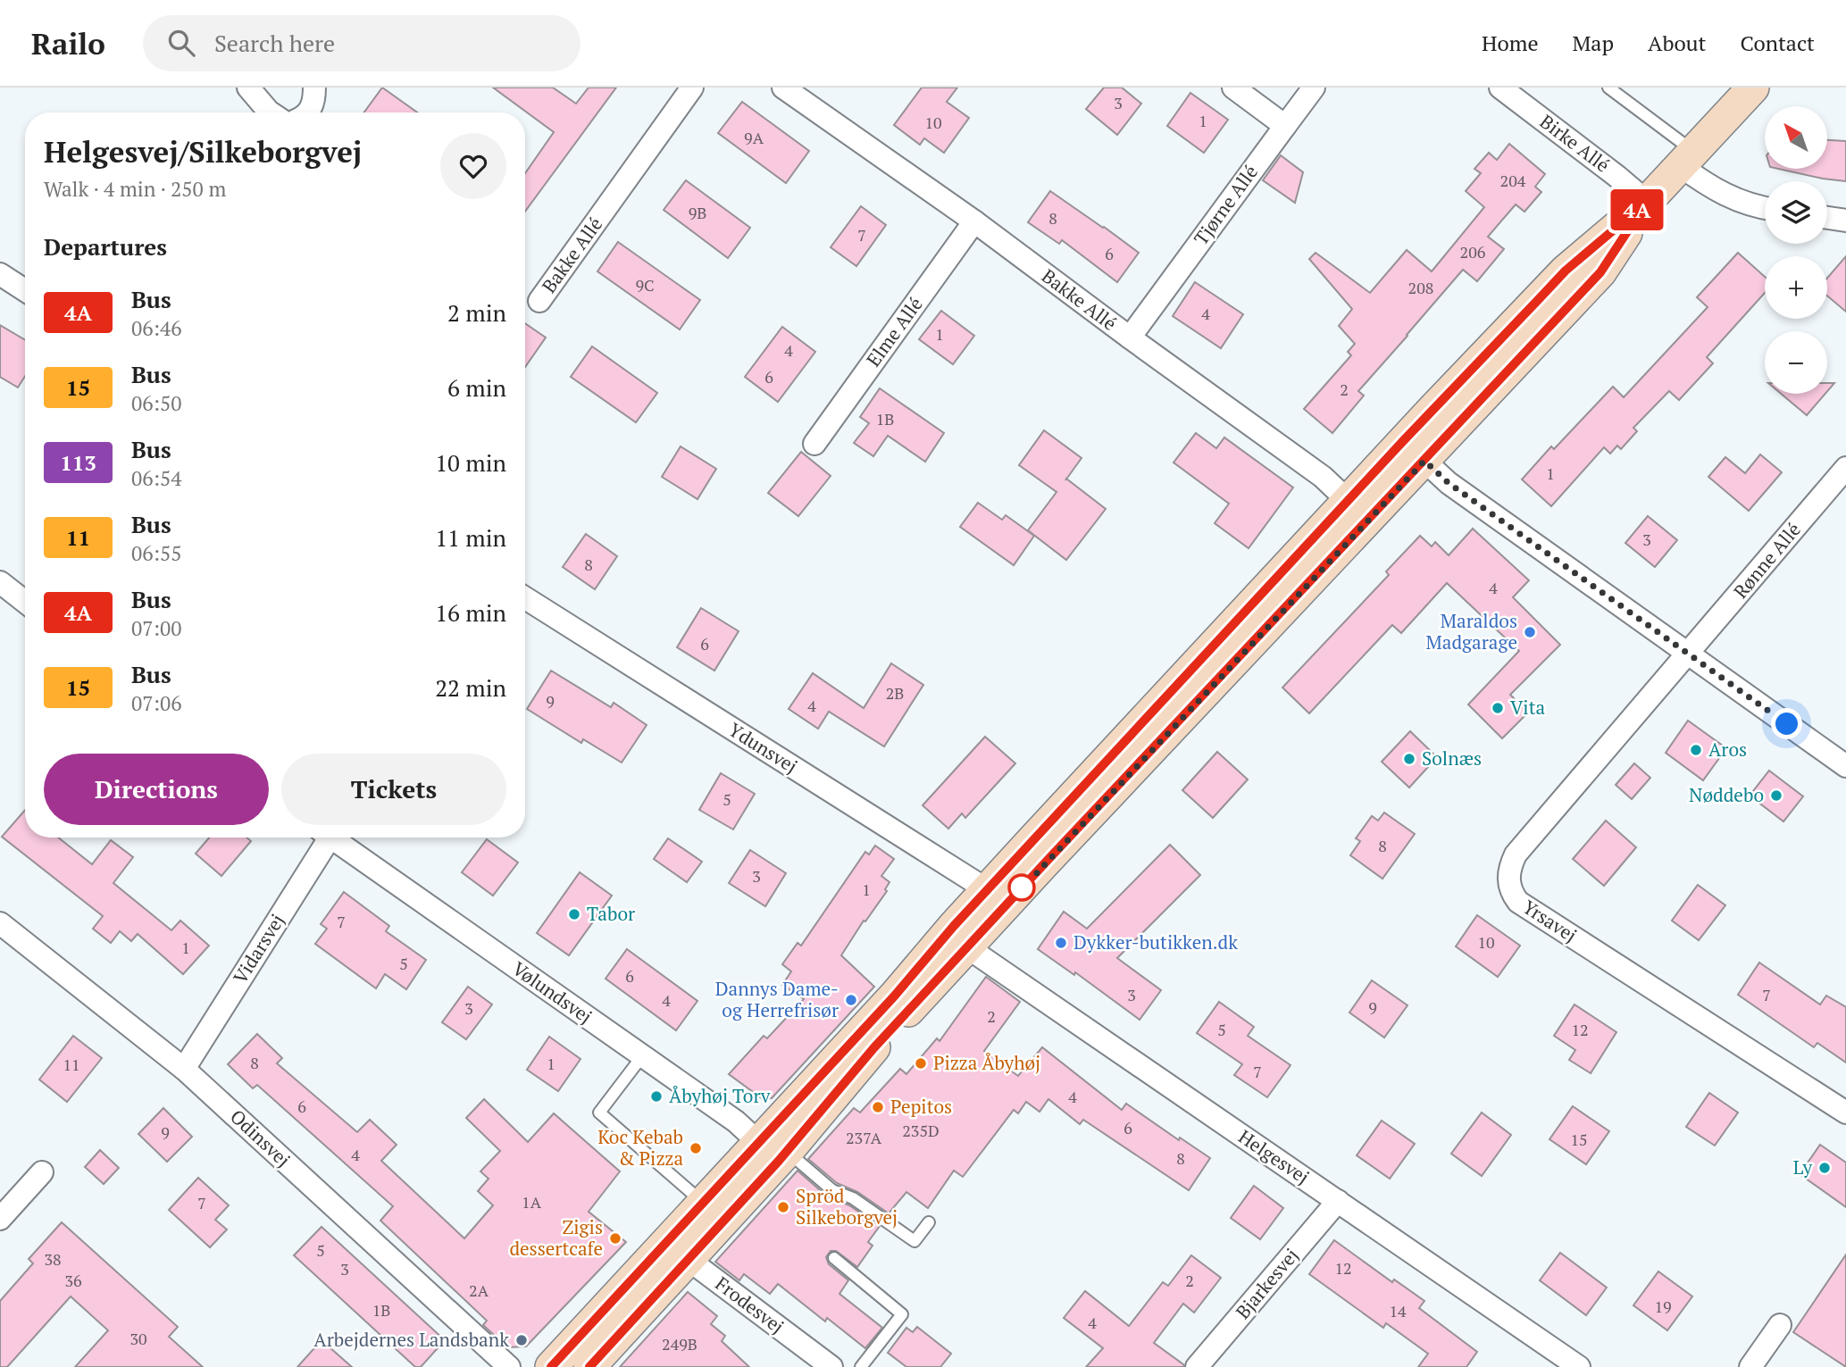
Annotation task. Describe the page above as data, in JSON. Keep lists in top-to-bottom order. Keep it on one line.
{"streets":{"street":["Birke Allé","Tjørne Allé","Bakke Allé","Elme Allé","Rønne Allé","Ydunsvej","Yrsavej","Vidarsvej","Vølundsvej","Odinsvej","Helgesvej","Bjarkesvej","Frodesvej"]},"crossings":[["Tjørne Allé","Bakke Allé"],["Bakke Allé","Elme Allé"],["Rønne Allé","Yrsavej"],["Vidarsvej","Odinsvej"],["Helgesvej","Bjarkesvej"]],"places":["Maraldos Madgarage","Vita","Aros","Solnæs","Nøddebo","Tabor","Dykker-butikken.dk","Dannys Dame- og Herrefrisør","Pizza Åbyhøj","Åbyhøj Torv","Pepitos","Koc Kebab & Pizza","Ly","Spröd Silkeborgvej","Zigis dessertcafe","Arbejdernes Landsbank"],"lines":["bus line 4A"],"house_numbers":["3","1","10","9A","204","9B","8","7","206","6","9C","208","4","1","4","6","2","1B","1","3","8","4","6","2B","9","4","5","8","3","1","7","10","1","5","6","3","7","4","9","3","2","5","12","8","1","11","7","4","6","6","235D","9","237A","15","4","8","1A","7","5","38","12","3","36","2","2A","19","1B","14","4","30","249B"],"north":"top left","page":{"header":"Railo","search":"Search here","nav":["Home","Map","About","Contact"],"on_map":"4A","map_buttons":["+","−"],"heading":[["Helgesvej/Silkeborgvej","Walk · 4 min · 250 m"],"Departures"],"list":[{"mark":"4A","name":"Bus","note":"06:46","value":"2 min"},{"mark":"15","name":"Bus","note":"06:50","value":"6 min"},{"mark":"113","name":"Bus","note":"06:54","value":"10 min"},{"mark":"11","name":"Bus","note":"06:55","value":"11 min"},{"mark":"4A","name":"Bus","note":"07:00","value":"16 min"},{"mark":"15","name":"Bus","note":"07:06","value":"22 min"}],"buttons":["Directions","Tickets"]}}
